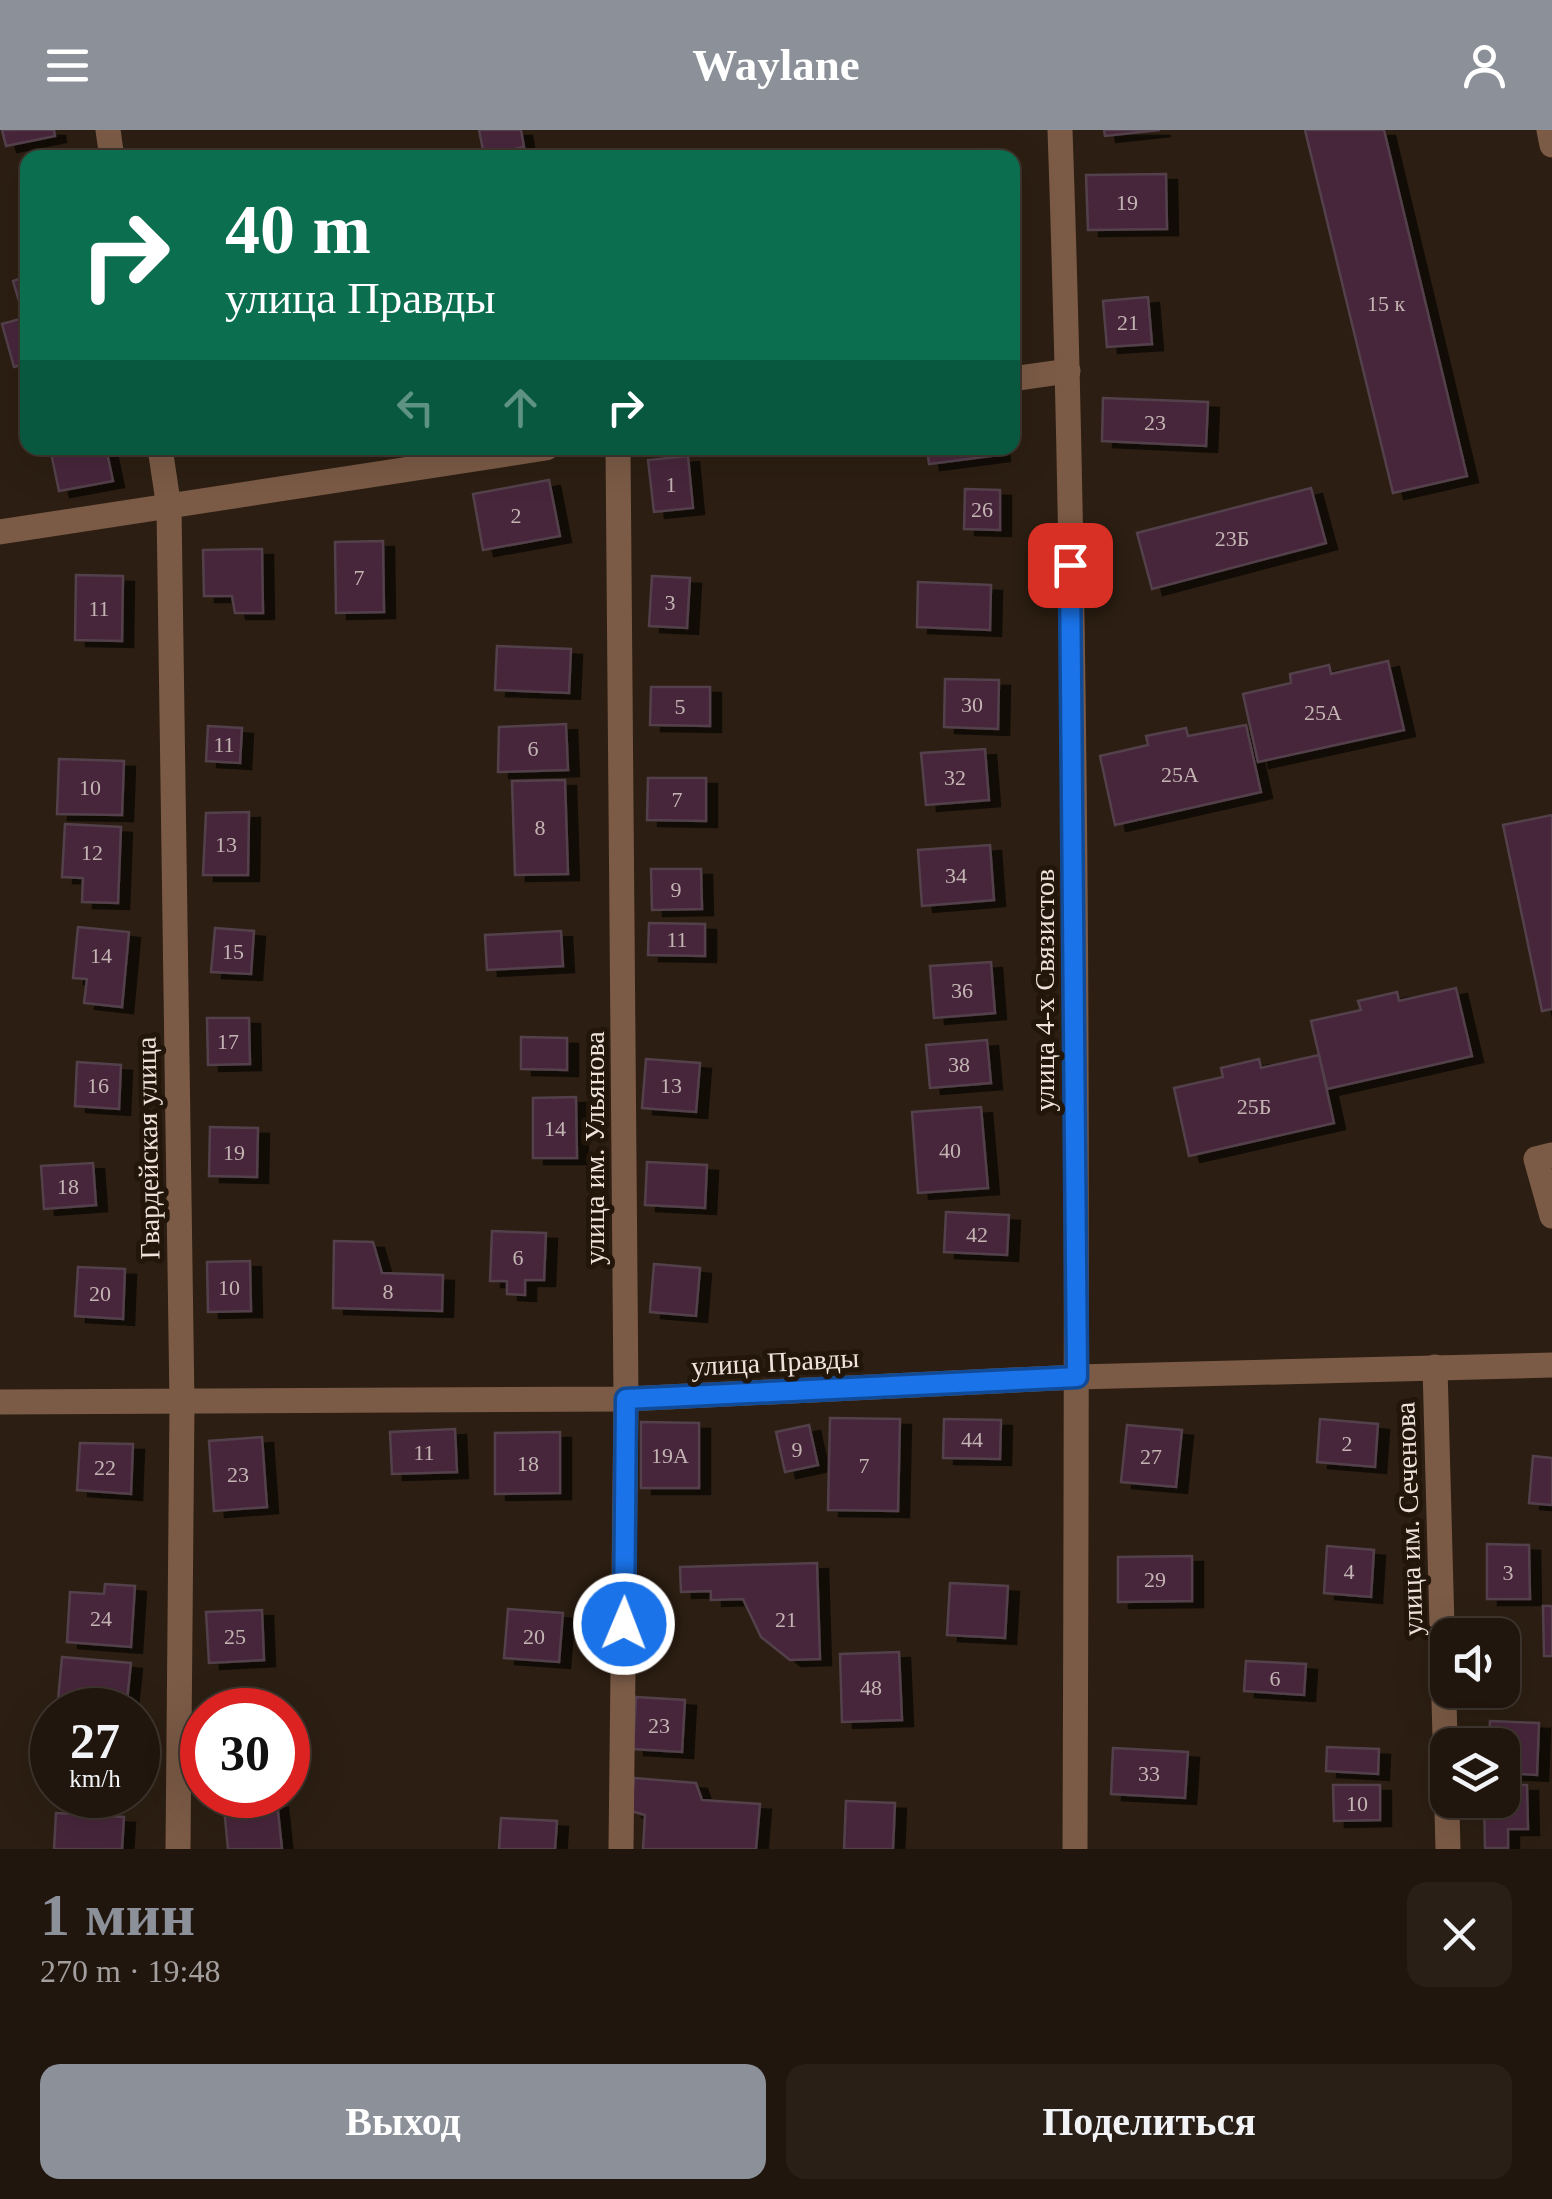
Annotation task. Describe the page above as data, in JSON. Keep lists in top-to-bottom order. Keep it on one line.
{"streets":{"street":["улица 4-х Связистов","Гвардейская улица","улица им. Ульянова","улица Правды","улица им. Сеченова"]},"crossings":[["улица 4-х Связистов","улица Правды"],["Гвардейская улица","улица Правды"],["улица им. Ульянова","улица Правды"],["улица Правды","улица им. Сеченова"]],"house_numbers":["19","15 к","21","23","1","26","2","23Б","7","3","11","30","5","25А","11","6","25А","32","10","7","8","13","12","34","9","11","15","14","36","17","38","16","13","25Б","14","40","19","18","42","6","10","8","20","44","2","9","11","19А","27","18","7","22","23","4","3","29","24","21","25","20","6","48","23","33","10"],"page":{"header":"Waylane","turn":["40 m","улица Правды"],"speed":"27 km/h","limit":"30","heading":["1 мин","270 m · 19:48"],"buttons":["Выход","Поделиться"]}}
